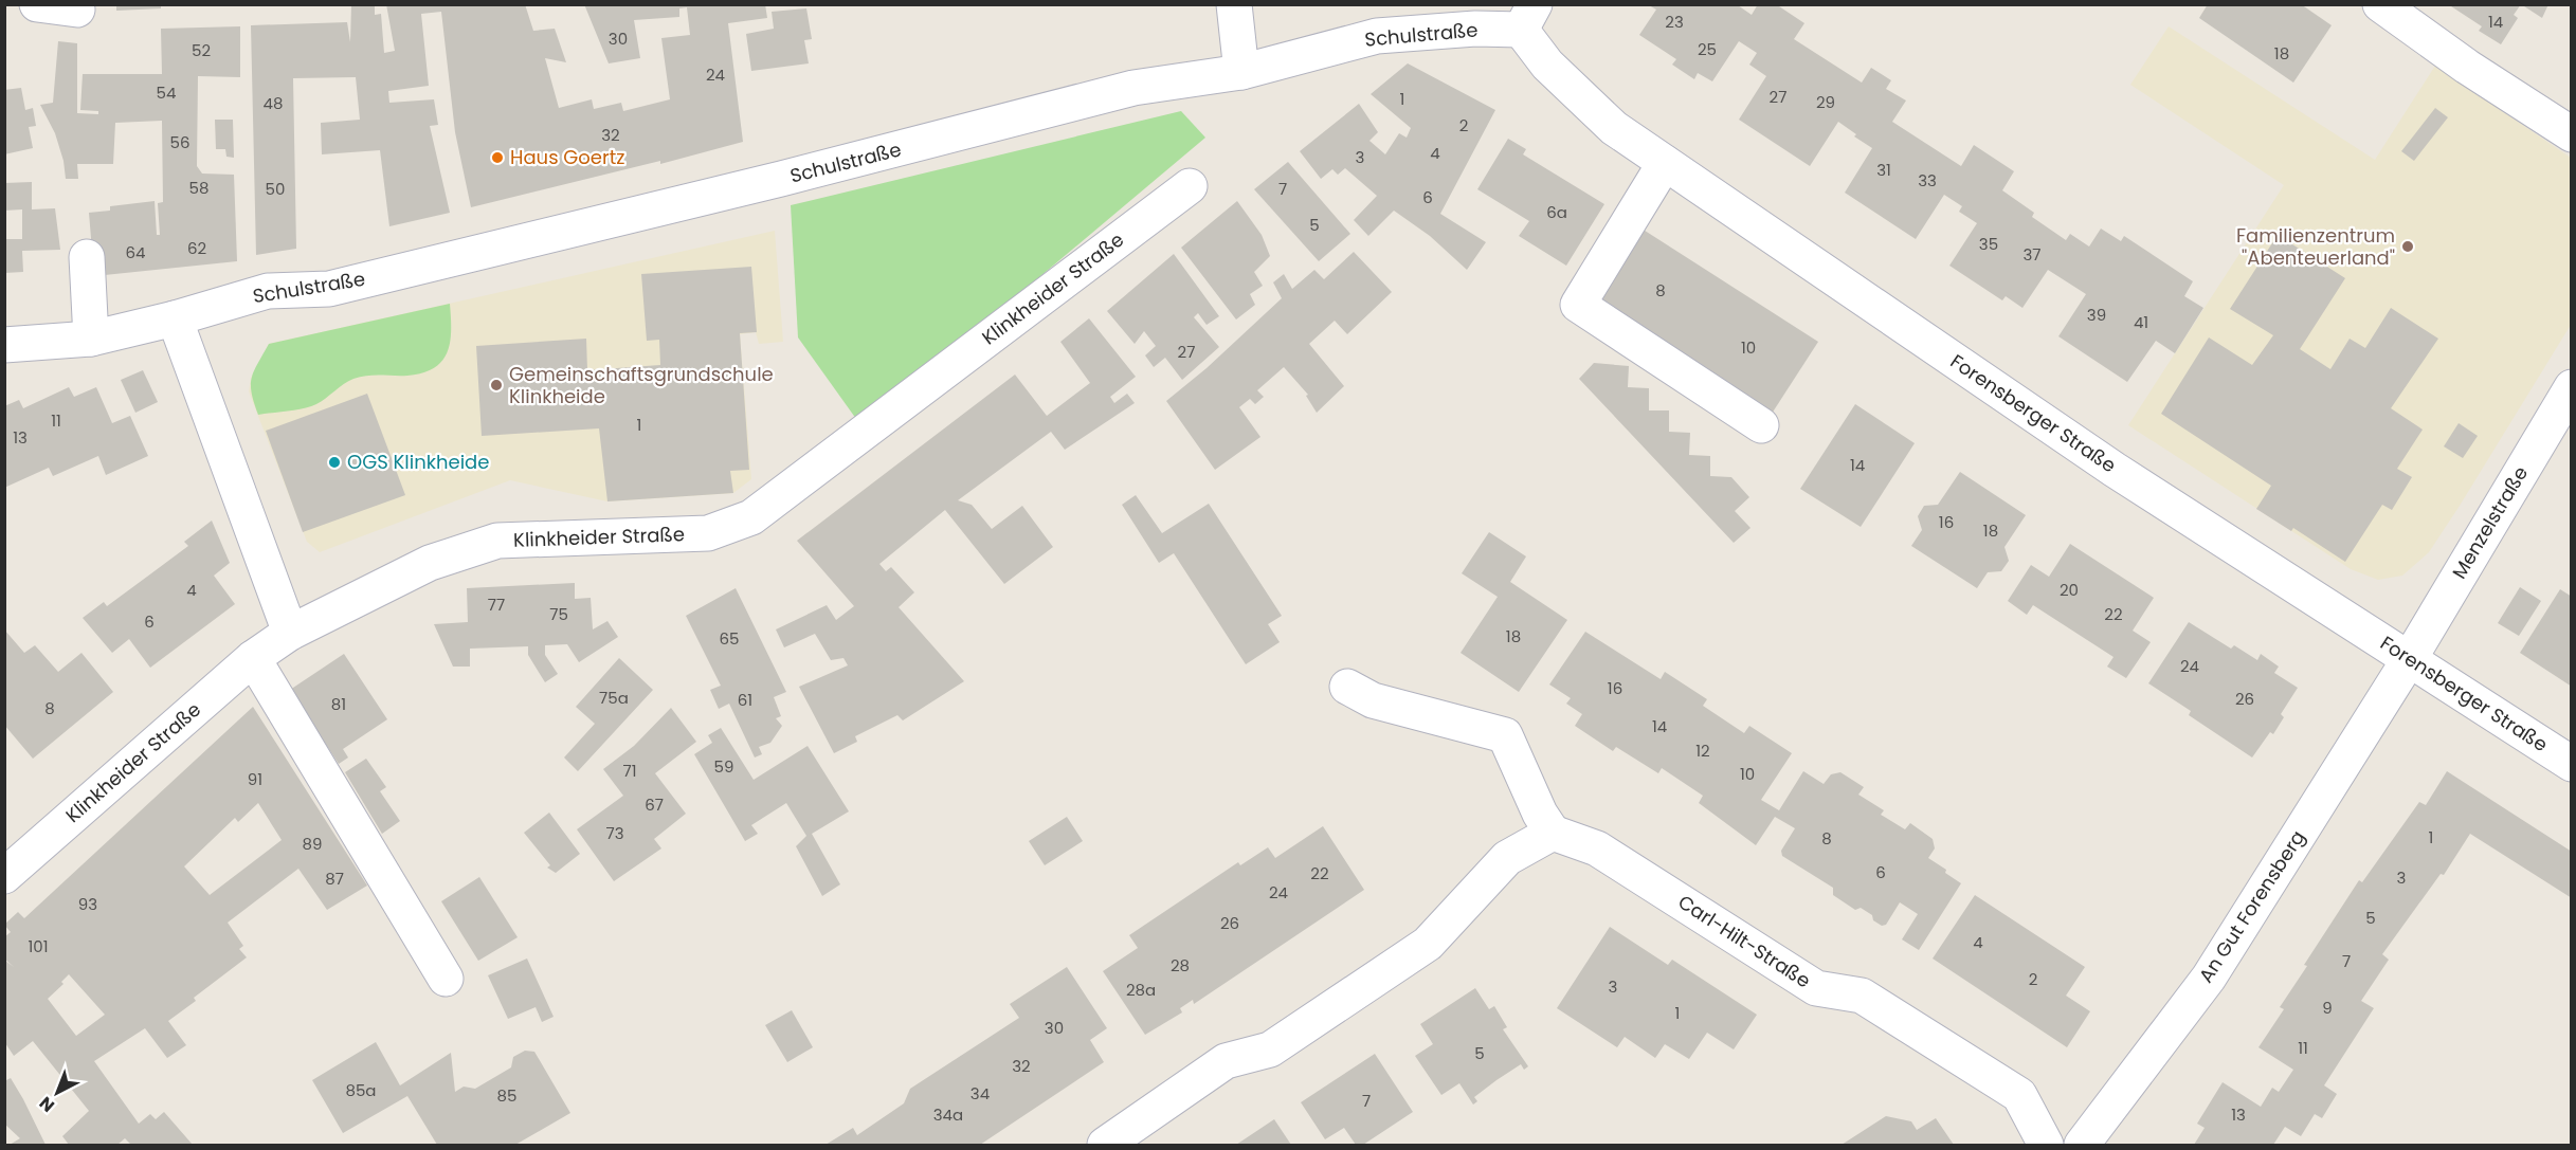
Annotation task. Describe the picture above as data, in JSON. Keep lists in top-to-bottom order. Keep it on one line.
{"streets":{"street":["Schulstraße","Klinkheider Straße","Forensberger Straße","Menzelstraße","An Gut Forensberg","Carl-Hilt-Straße"]},"crossings":[["Schulstraße","Forensberger Straße"],["Forensberger Straße","Menzelstraße"],["Forensberger Straße","An Gut Forensberg"],["Menzelstraße","An Gut Forensberg"]],"places":["Haus Goertz","Familienzentrum \"Abenteuerland\"","Gemeinschaftsgrundschule Klinkheide","OGS Klinkheide"],"house_numbers":["23","14","30","25","52","18","24","54","27","1","29","48","2","32","56","4","3","31","33","58","50","7","6","6a","5","35","62","64","37","8","39","41","10","27","11","1","13","14","16","18","4","20","77","75","22","6","18","65","24","16","75a","26","61","81","8","14","12","59","71","10","91","67","73","1","8","89","6","22","3","87","24","93","5","26","4","101","7","28","2","3","28a","9","1","30","11","5","32","85a","34","85","7","34a","13"],"north":"bottom left"}
